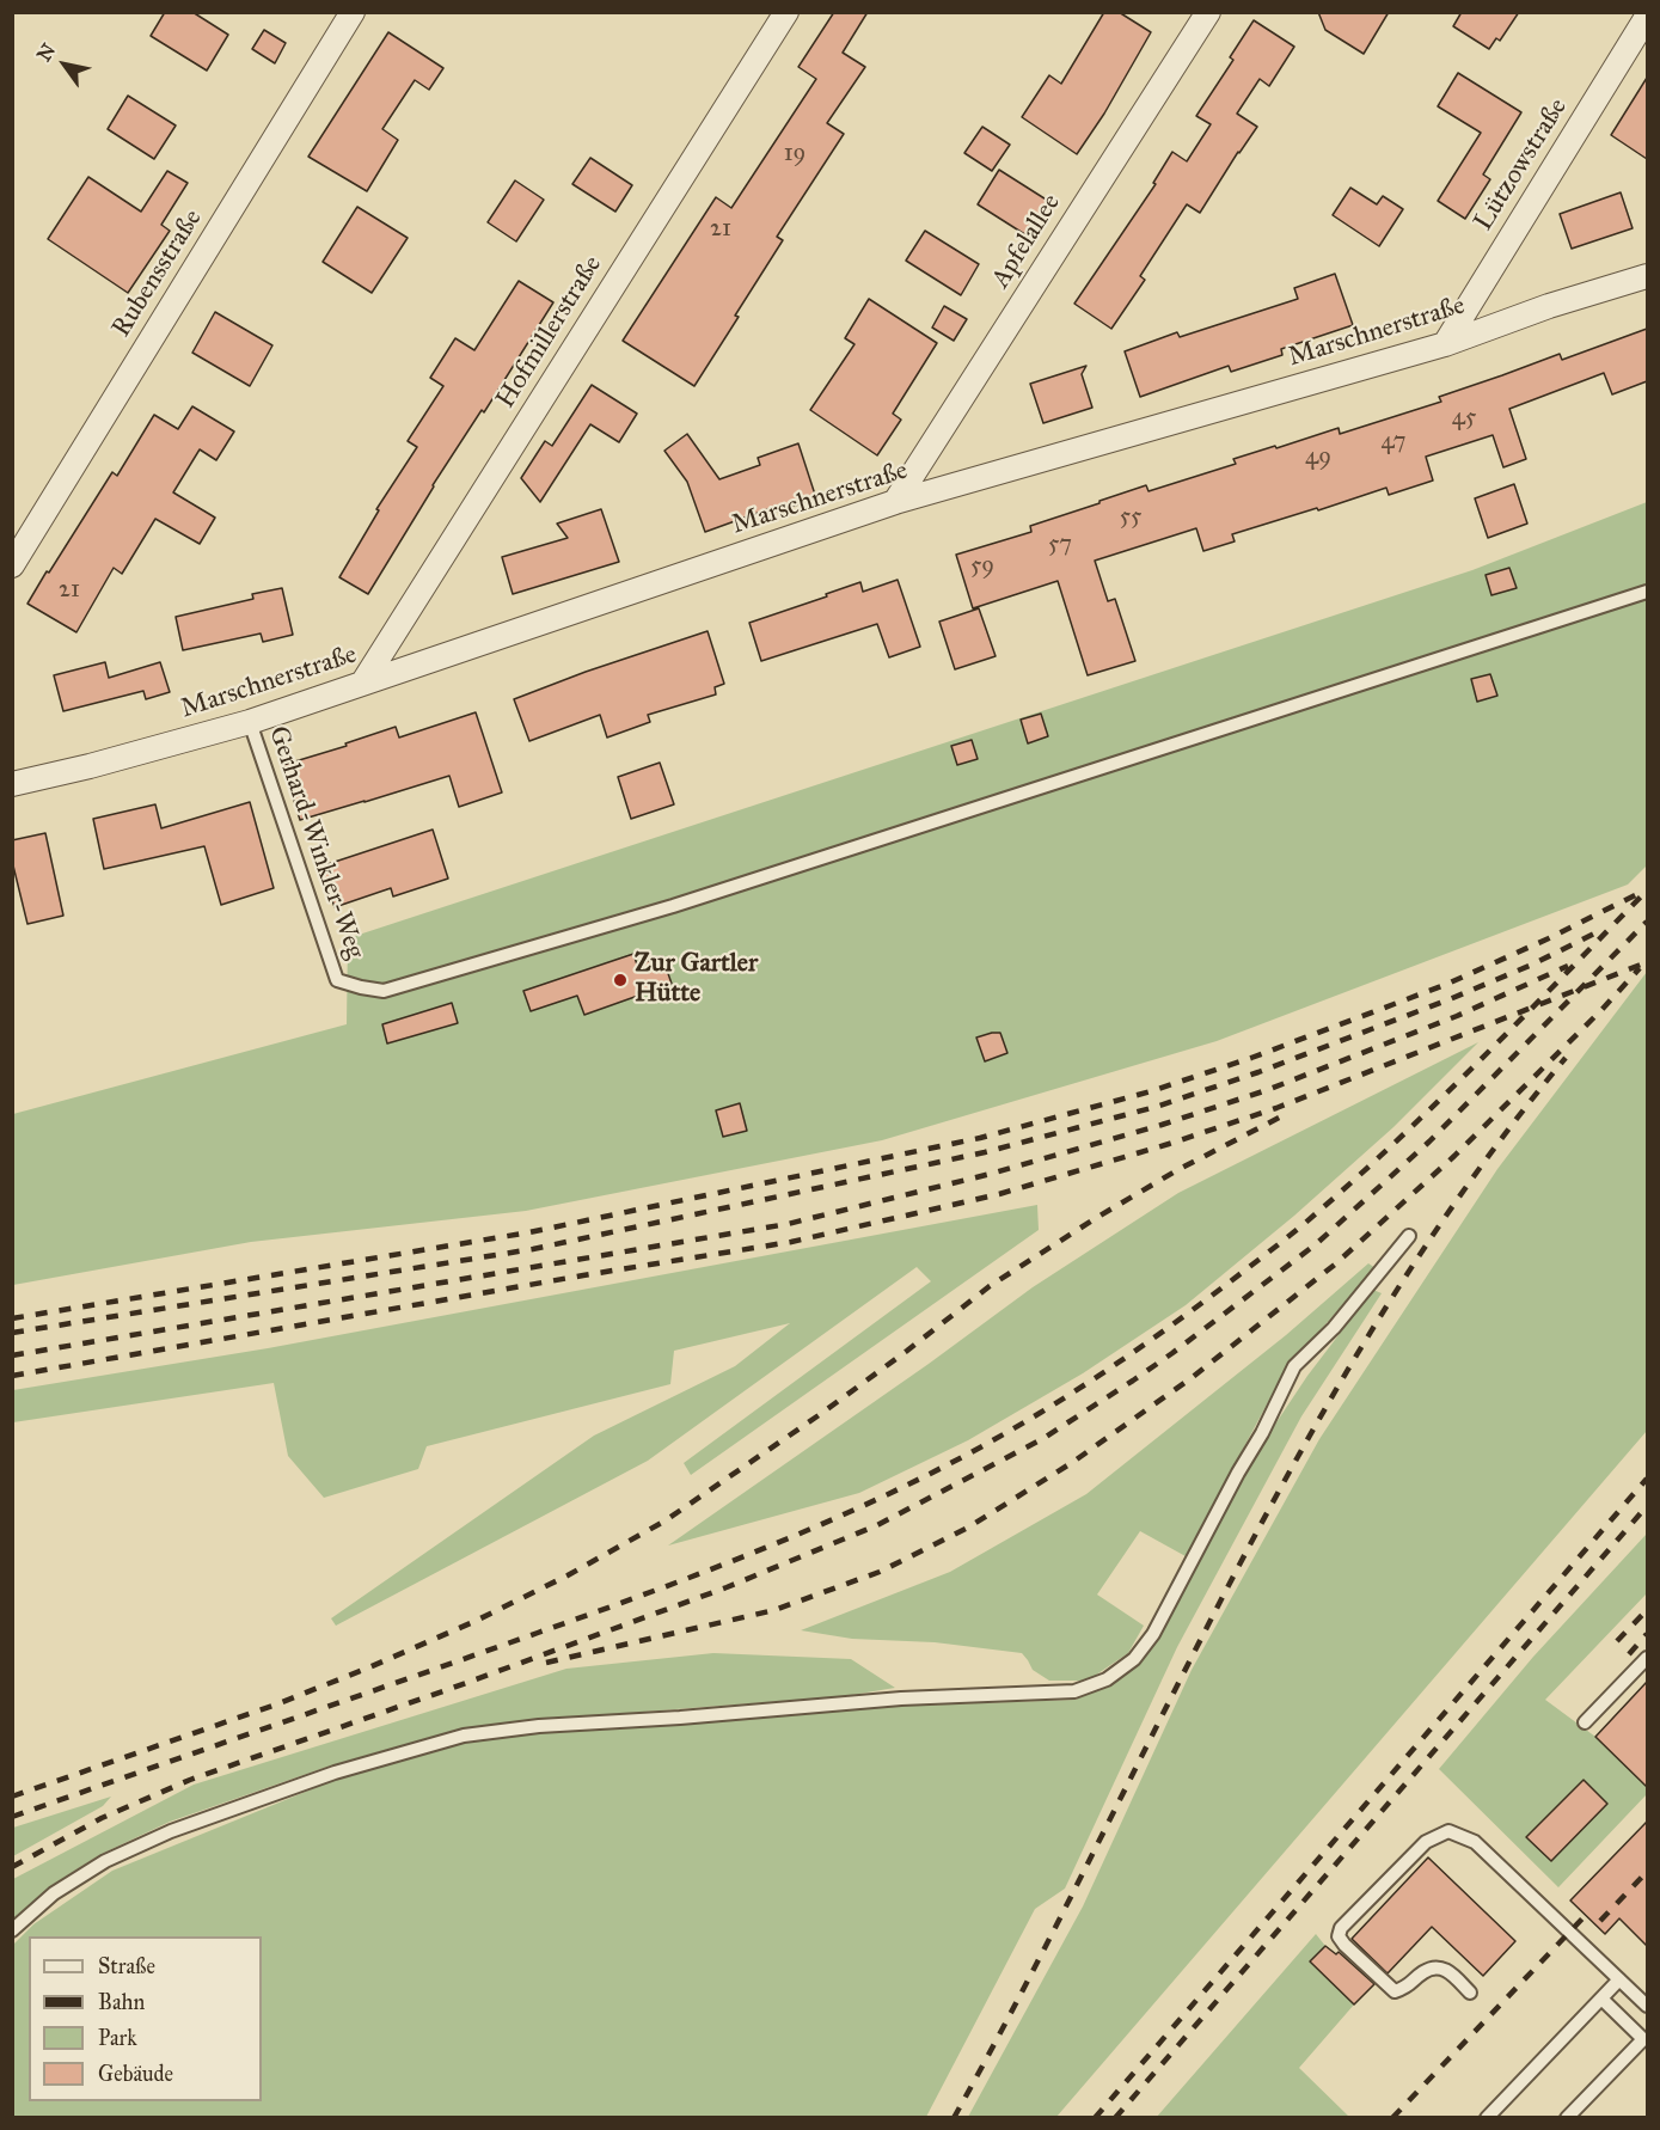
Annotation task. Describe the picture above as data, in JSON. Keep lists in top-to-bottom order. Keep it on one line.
{"streets":{"street":["Lützowstraße","Apfelallee","Rubensstraße","Hofmillerstraße","Marschnerstraße"],"lane":["Gerhard-Winkler-Weg"]},"crossings":[["Lützowstraße","Marschnerstraße"],["Apfelallee","Marschnerstraße"],["Hofmillerstraße","Marschnerstraße"],["Marschnerstraße","Gerhard-Winkler-Weg"]],"places":["Zur Gartler Hütte"],"house_numbers":["19","21","45","47","49","55","57","59","21"],"legend":["Straße","Bahn","Park","Gebäude"],"north":"top left"}
